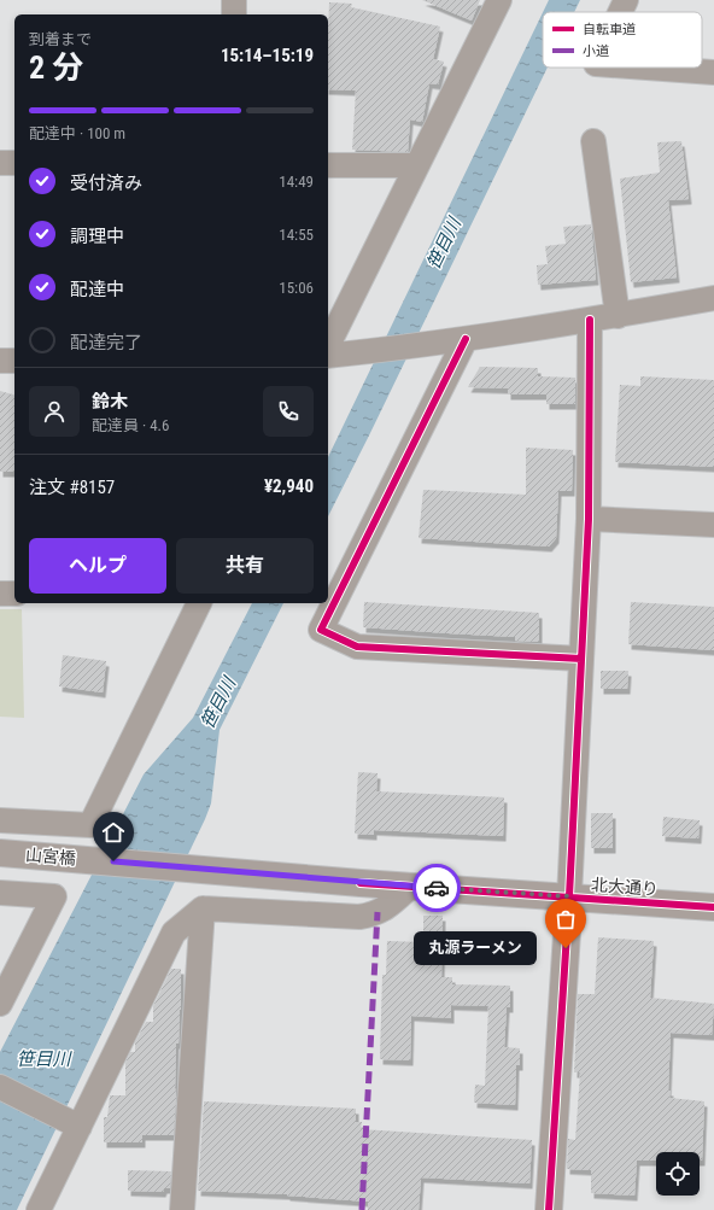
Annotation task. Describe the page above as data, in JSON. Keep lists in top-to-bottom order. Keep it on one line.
{"streets":{"street":["山宮橋","北大通り"]},"crossings":[["山宮橋","北大通り"]],"water":["笹目川"],"places":["丸源ラーメン"],"legend":["自転車道","小道"],"page":{"heading":["2 分","到着まで","15:14–15:19"],"panel":["鈴木","配達員 · 4.6","注文 #8157","¥2,940"],"bar":"配達中 · 100 m","list":[["受付済み","14:49"],["調理中","14:55"],["配達中","15:06"],"配達完了"],"buttons":["ヘルプ","共有"],"bubble":"丸源ラーメン"}}
